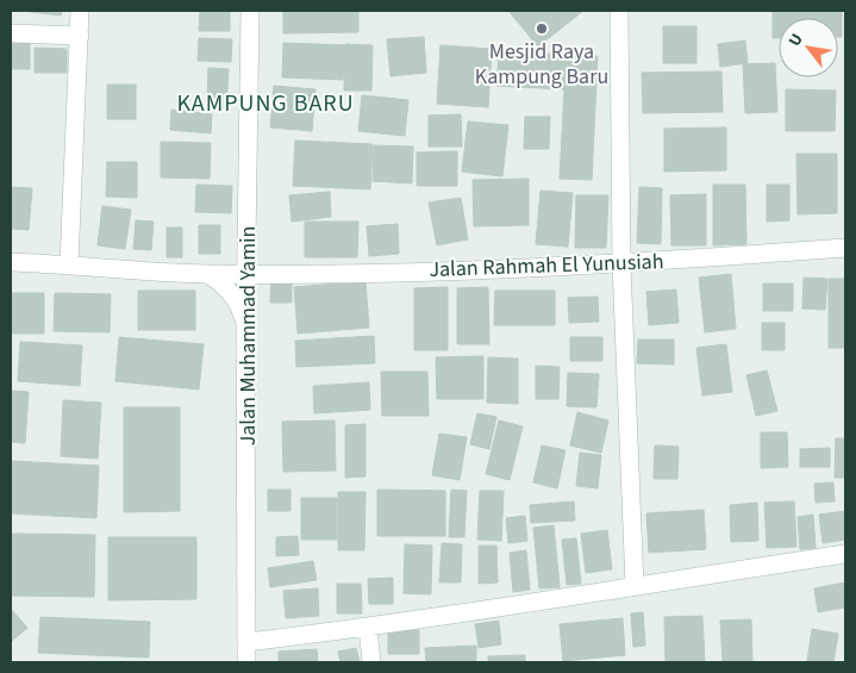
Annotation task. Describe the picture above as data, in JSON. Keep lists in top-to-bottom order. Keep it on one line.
{"streets":{"street":["Jalan Rahmah El Yunusiah","Jalan Muhammad Yamin"]},"crossings":[["Jalan Rahmah El Yunusiah","Jalan Muhammad Yamin"]],"districts":["KAMPUNG BARU"],"places":["Mesjid Raya Kampung Baru"],"north":"top left"}
